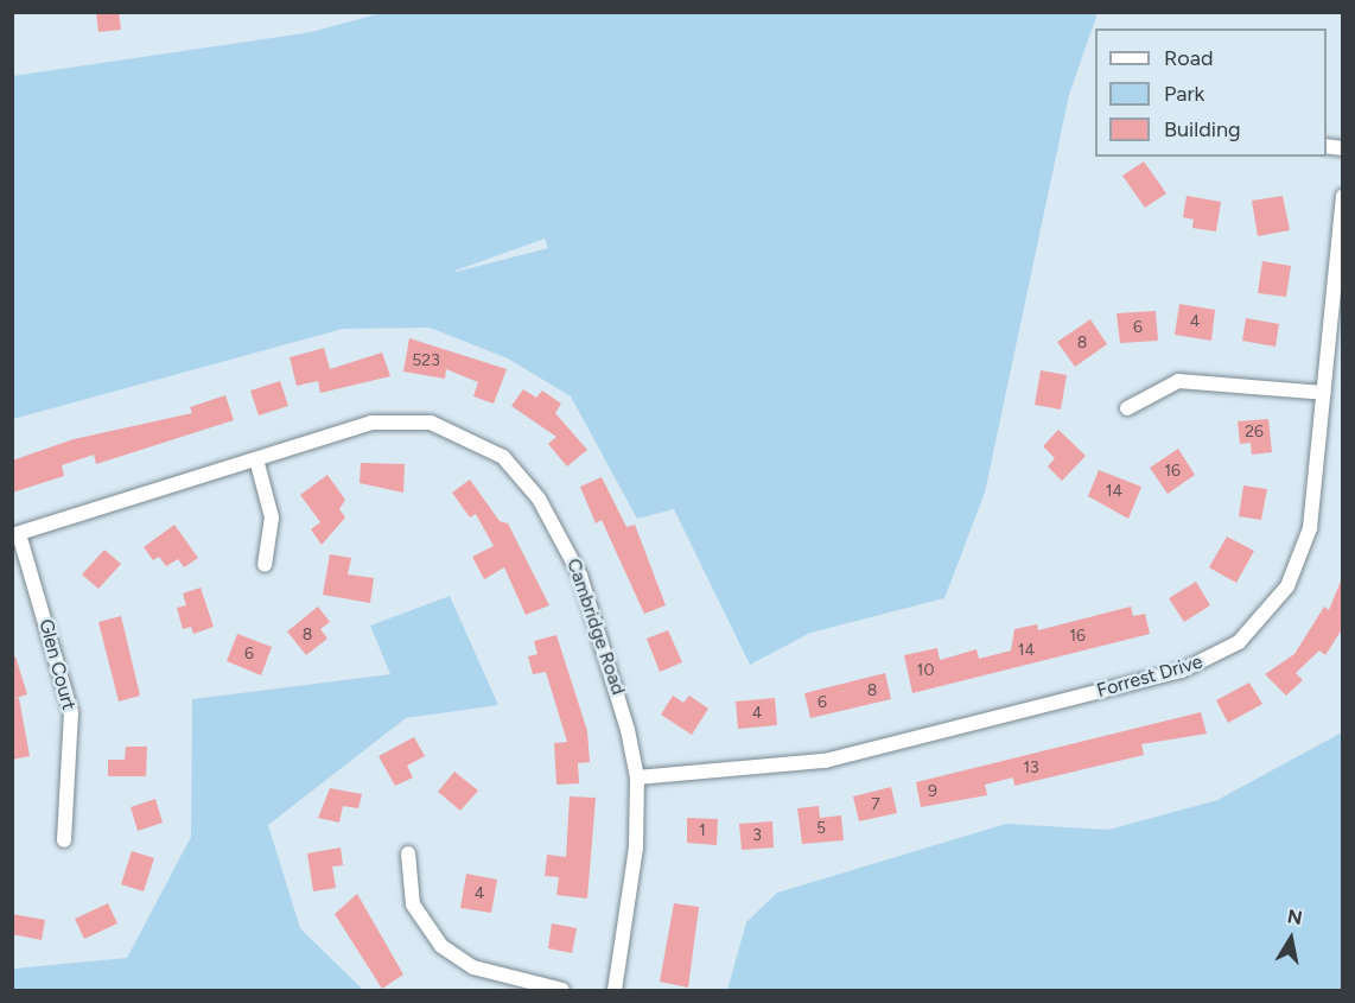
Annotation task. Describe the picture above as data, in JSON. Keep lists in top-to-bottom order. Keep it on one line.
{"streets":{"street":["Cambridge Road","Glen Court","Forrest Drive"]},"crossings":[["Cambridge Road","Glen Court"],["Cambridge Road","Forrest Drive"]],"house_numbers":["4","6","8","523","26","16","14","8","16","14","6","10","8","6","4","13","9","7","5","1","3","4"],"legend":["Road","Park","Building"],"north":"top"}
